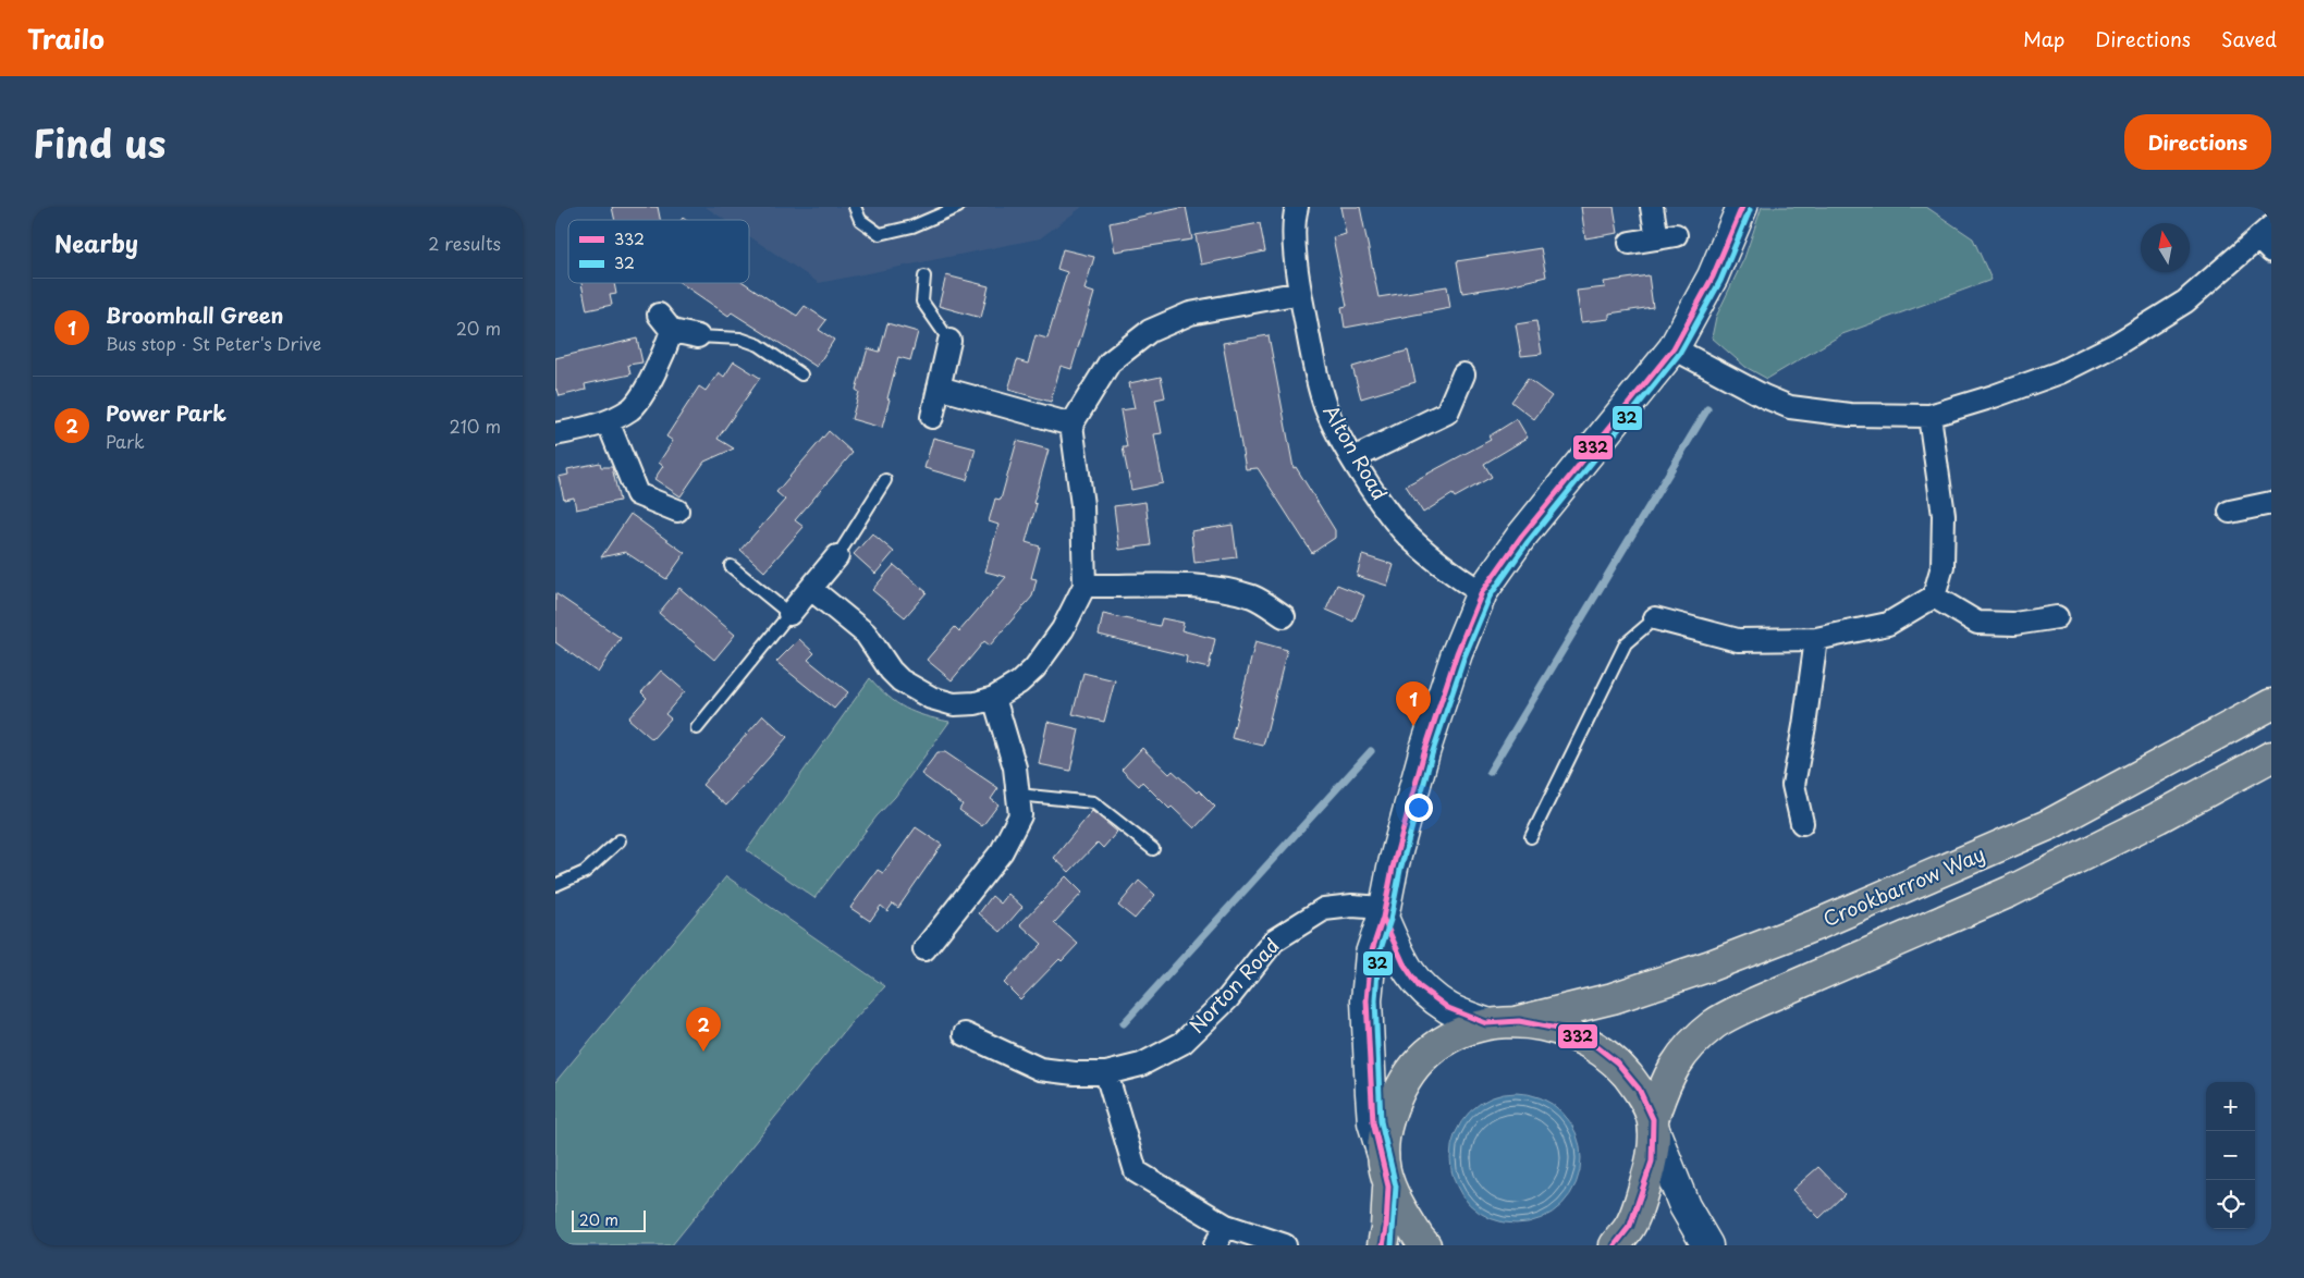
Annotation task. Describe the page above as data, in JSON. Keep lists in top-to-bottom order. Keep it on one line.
{"streets":{"highway":["Crookbarrow Way"],"street":["Alton Road","Norton Road"]},"lines":["transit line 332","transit line 32"],"legend":["332","32"],"scale_bar":"20 m","north":"top","page":{"header":"Trailo","nav":["Map","Directions","Saved"],"title":"Find us","buttons":"Directions","heading":["Nearby","2 results"],"list":[{"mark":"1","name":"Broomhall Green","note":"Bus stop · St Peter's Drive","value":"20 m"},{"mark":"2","name":"Power Park","note":"Park","value":"210 m"}],"pins":["1","2"],"map_buttons":["+","−"],"scale":"20 m"}}
